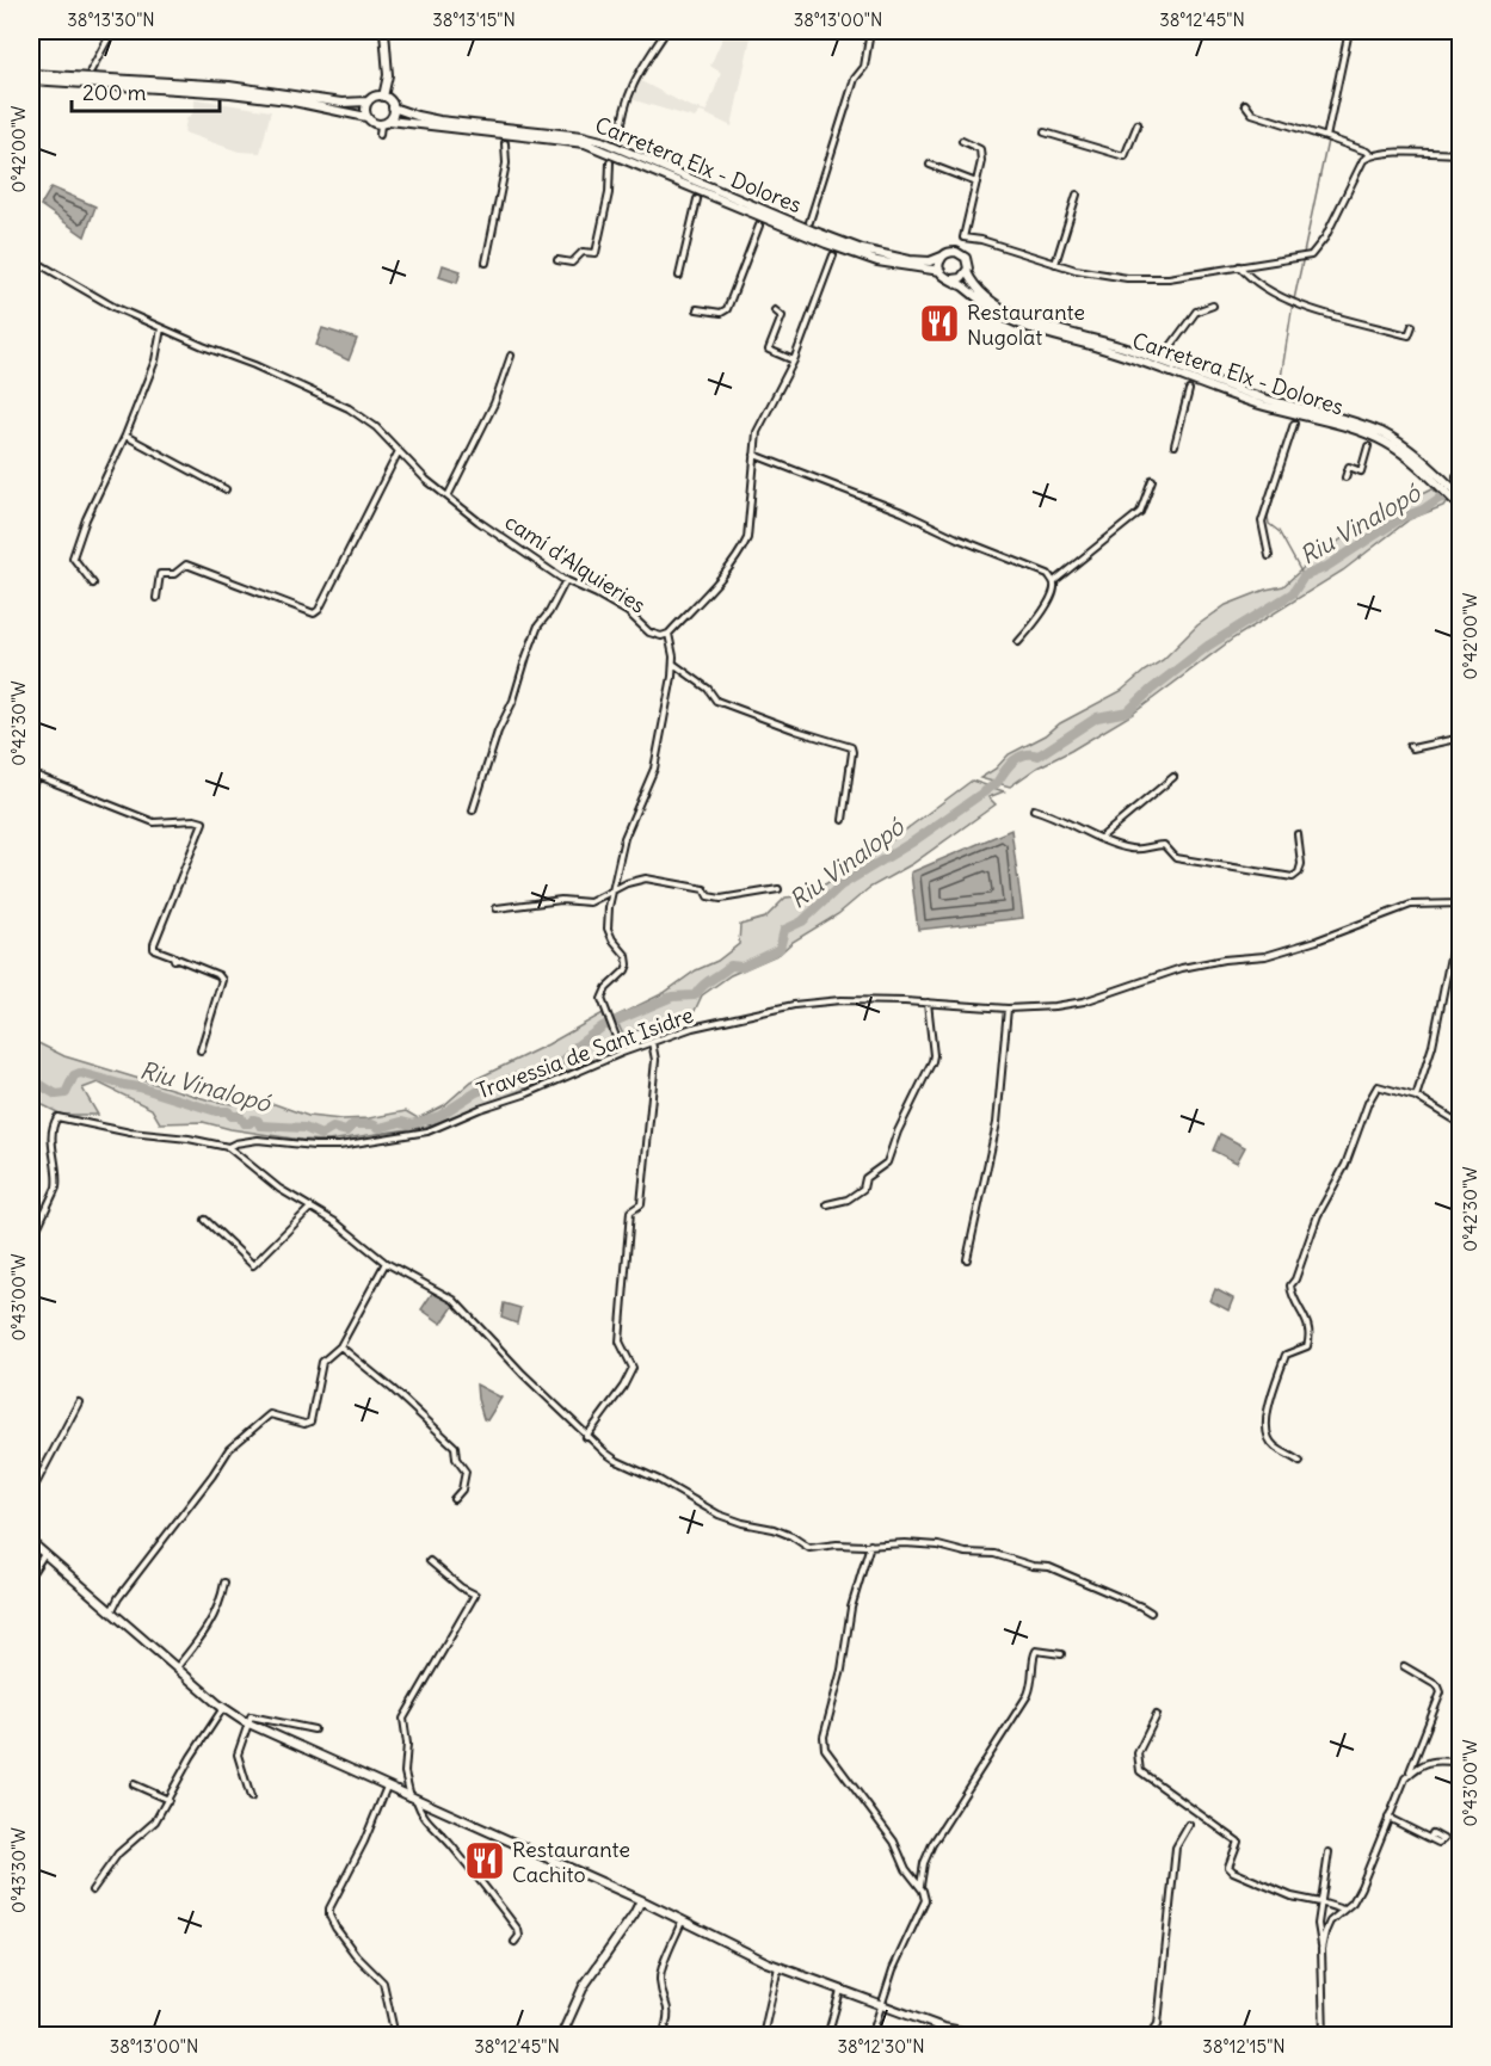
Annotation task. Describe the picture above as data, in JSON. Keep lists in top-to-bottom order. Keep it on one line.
{"streets":{"main road":["Carretera Elx - Dolores"],"street":["camí d'Alquieries","Travessia de Sant Isidre"]},"water":["Riu Vinalopó"],"places":{"restaurant":["Restaurante Nugolat","Restaurante Cachito"]},"scale_bar":"200 m","coordinates":["38°13'30\"N","38°13'15\"N","38°13'00\"N","38°12'45\"N","0°42'00\"W","0°42'30\"W","0°43'00\"W","0°43'30\"W","38°12'30\"N","38°12'15\"N"]}
